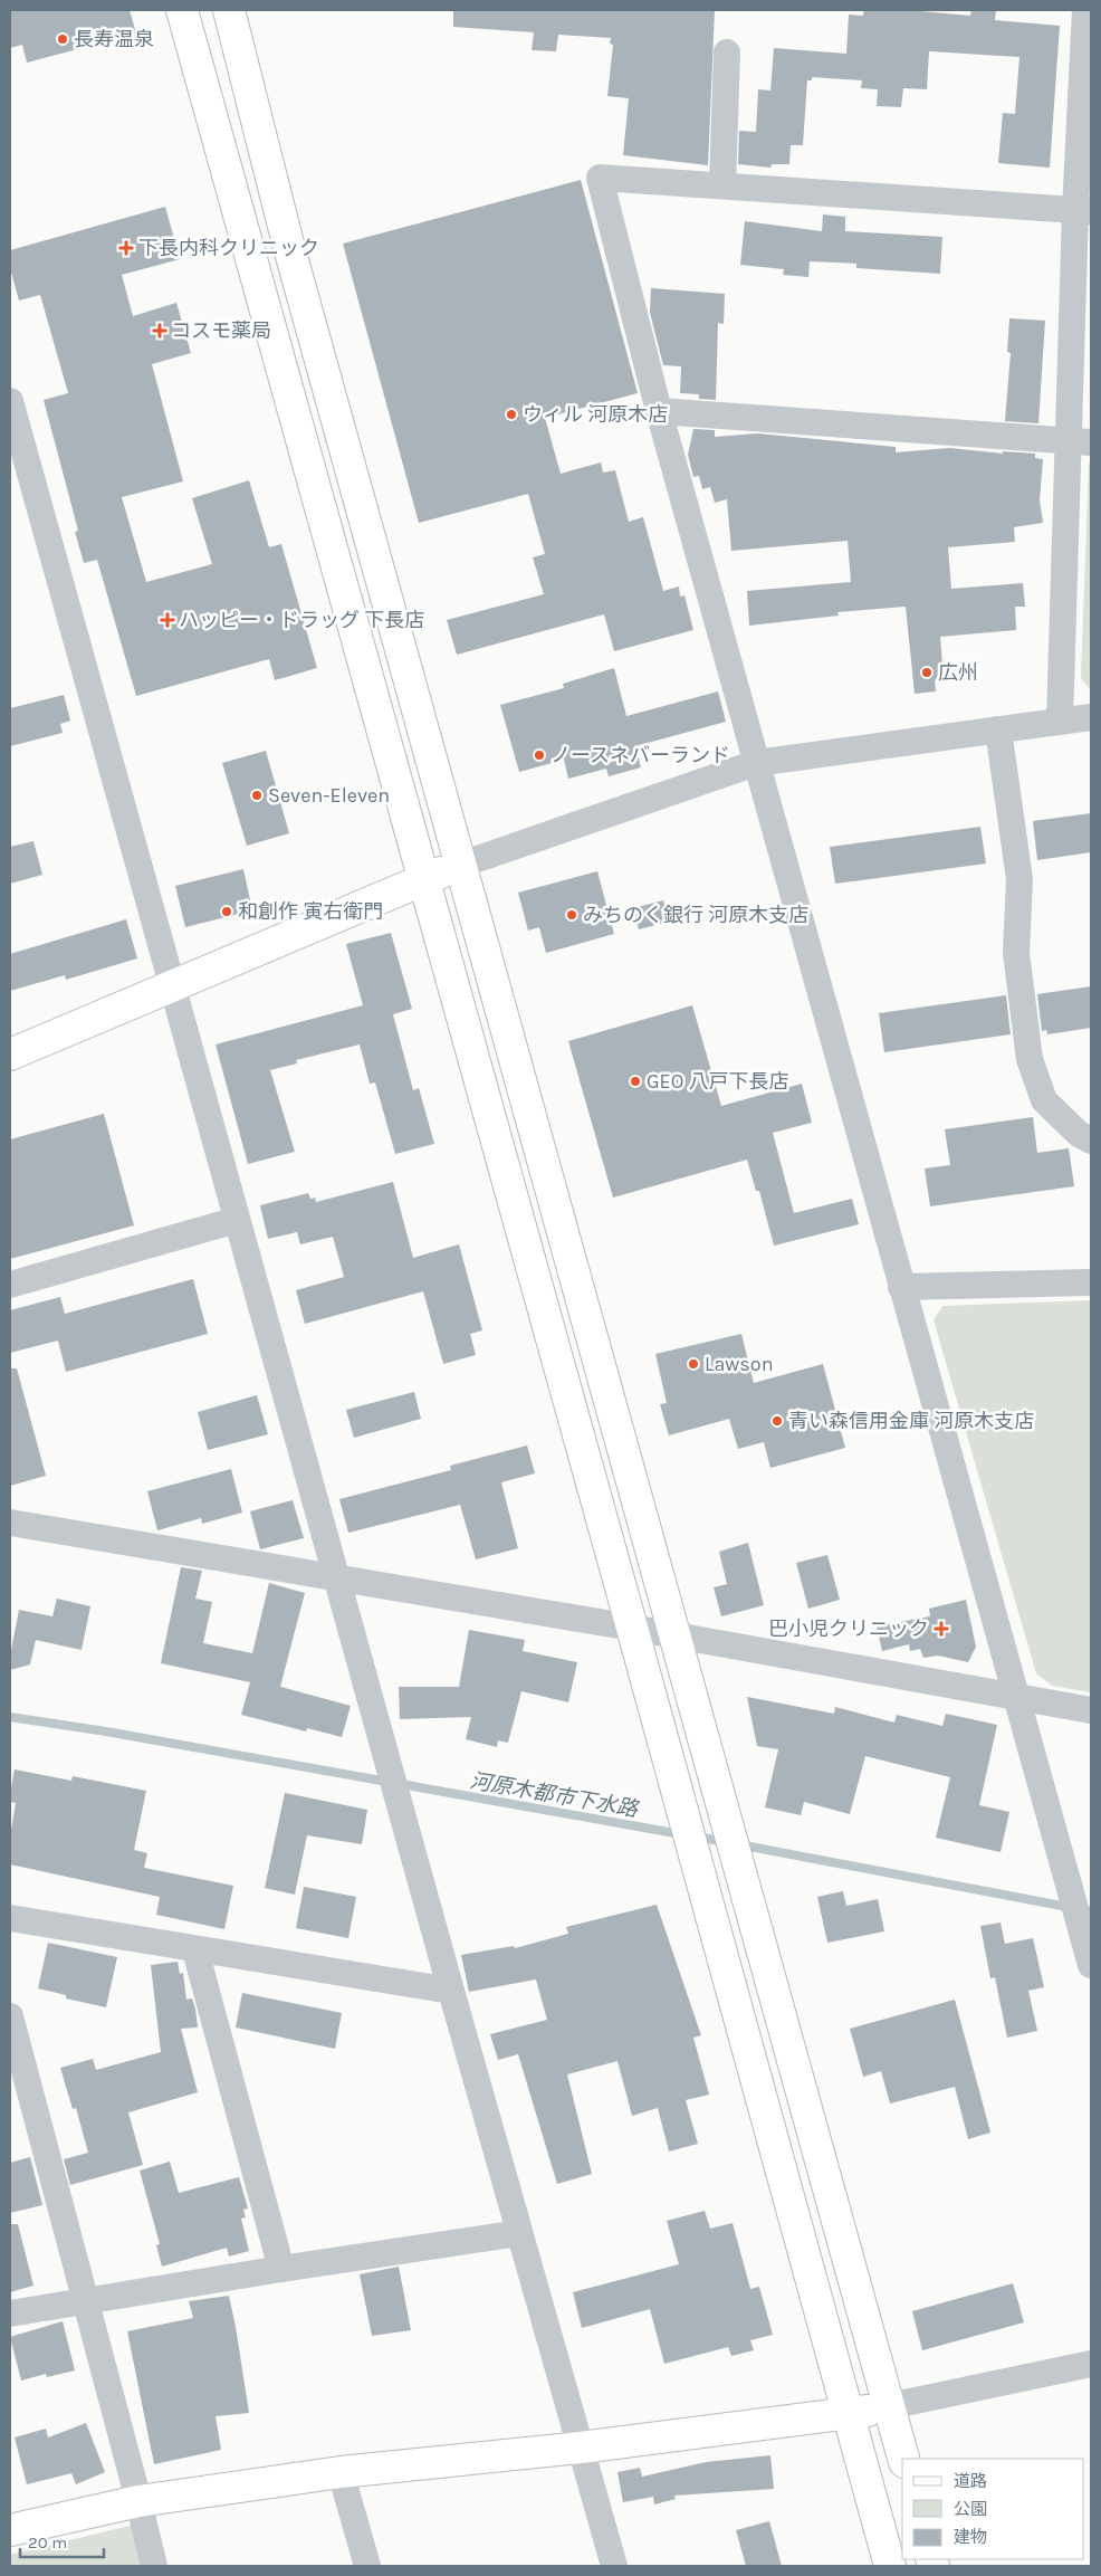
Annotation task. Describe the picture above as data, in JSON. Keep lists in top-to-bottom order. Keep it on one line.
{"water":["河原木都市下水路"],"places":{"other":["長寿温泉","ウィル 河原木店","広州","ノースネバーランド","Seven-Eleven","和創作 寅右衛門","みちのく銀行 河原木支店","GEO 八戸下長店","Lawson","青い森信用金庫 河原木支店"],"health":["下長内科クリニック","コスモ薬局","ハッピー・ドラッグ 下長店","巴小児クリニック"]},"legend":["道路","公園","建物"],"scale_bar":"20 m"}
